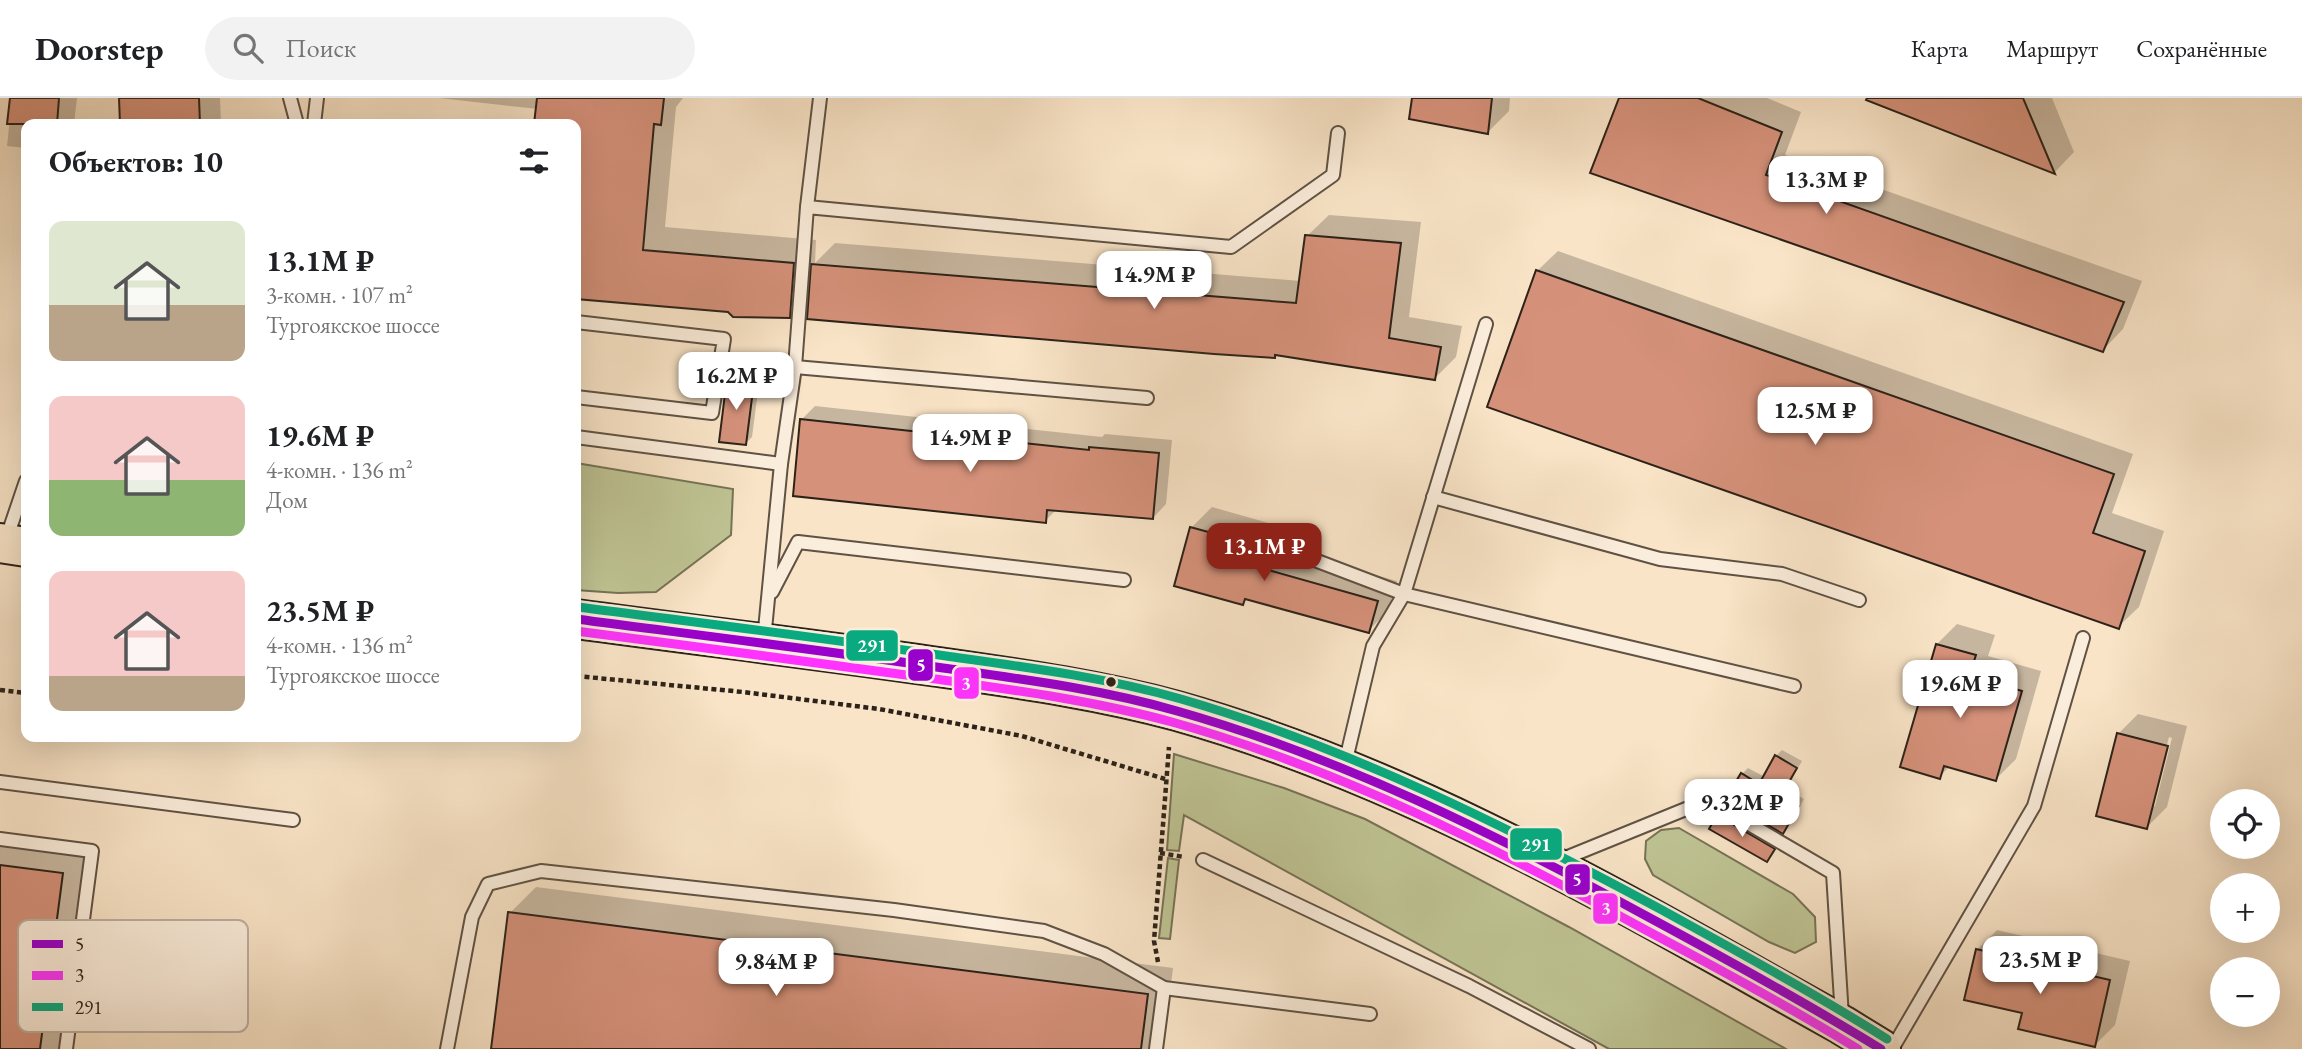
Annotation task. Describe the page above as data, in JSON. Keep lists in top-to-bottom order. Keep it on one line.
{"lines":["transit line 291","transit line 5","transit line 3"],"legend":["5","3","291"],"page":{"header":"Doorstep","search":"Поиск","nav":["Карта","Маршрут","Сохранённые"],"heading":"Объектов: 10","price":["13.3M ₽","14.9M ₽","16.2M ₽","12.5M ₽","14.9M ₽","13.1M ₽","19.6M ₽","9.32M ₽","23.5M ₽","9.84M ₽"],"list":[{"name":"13.1M ₽","note":"3-комн. · 107 m² · Тургоякское шоссе"},{"name":"19.6M ₽","note":"4-комн. · 136 m² · Дом"},{"name":"23.5M ₽","note":"4-комн. · 136 m² · Тургоякское шоссе"}],"map_buttons":["+","−"]}}
